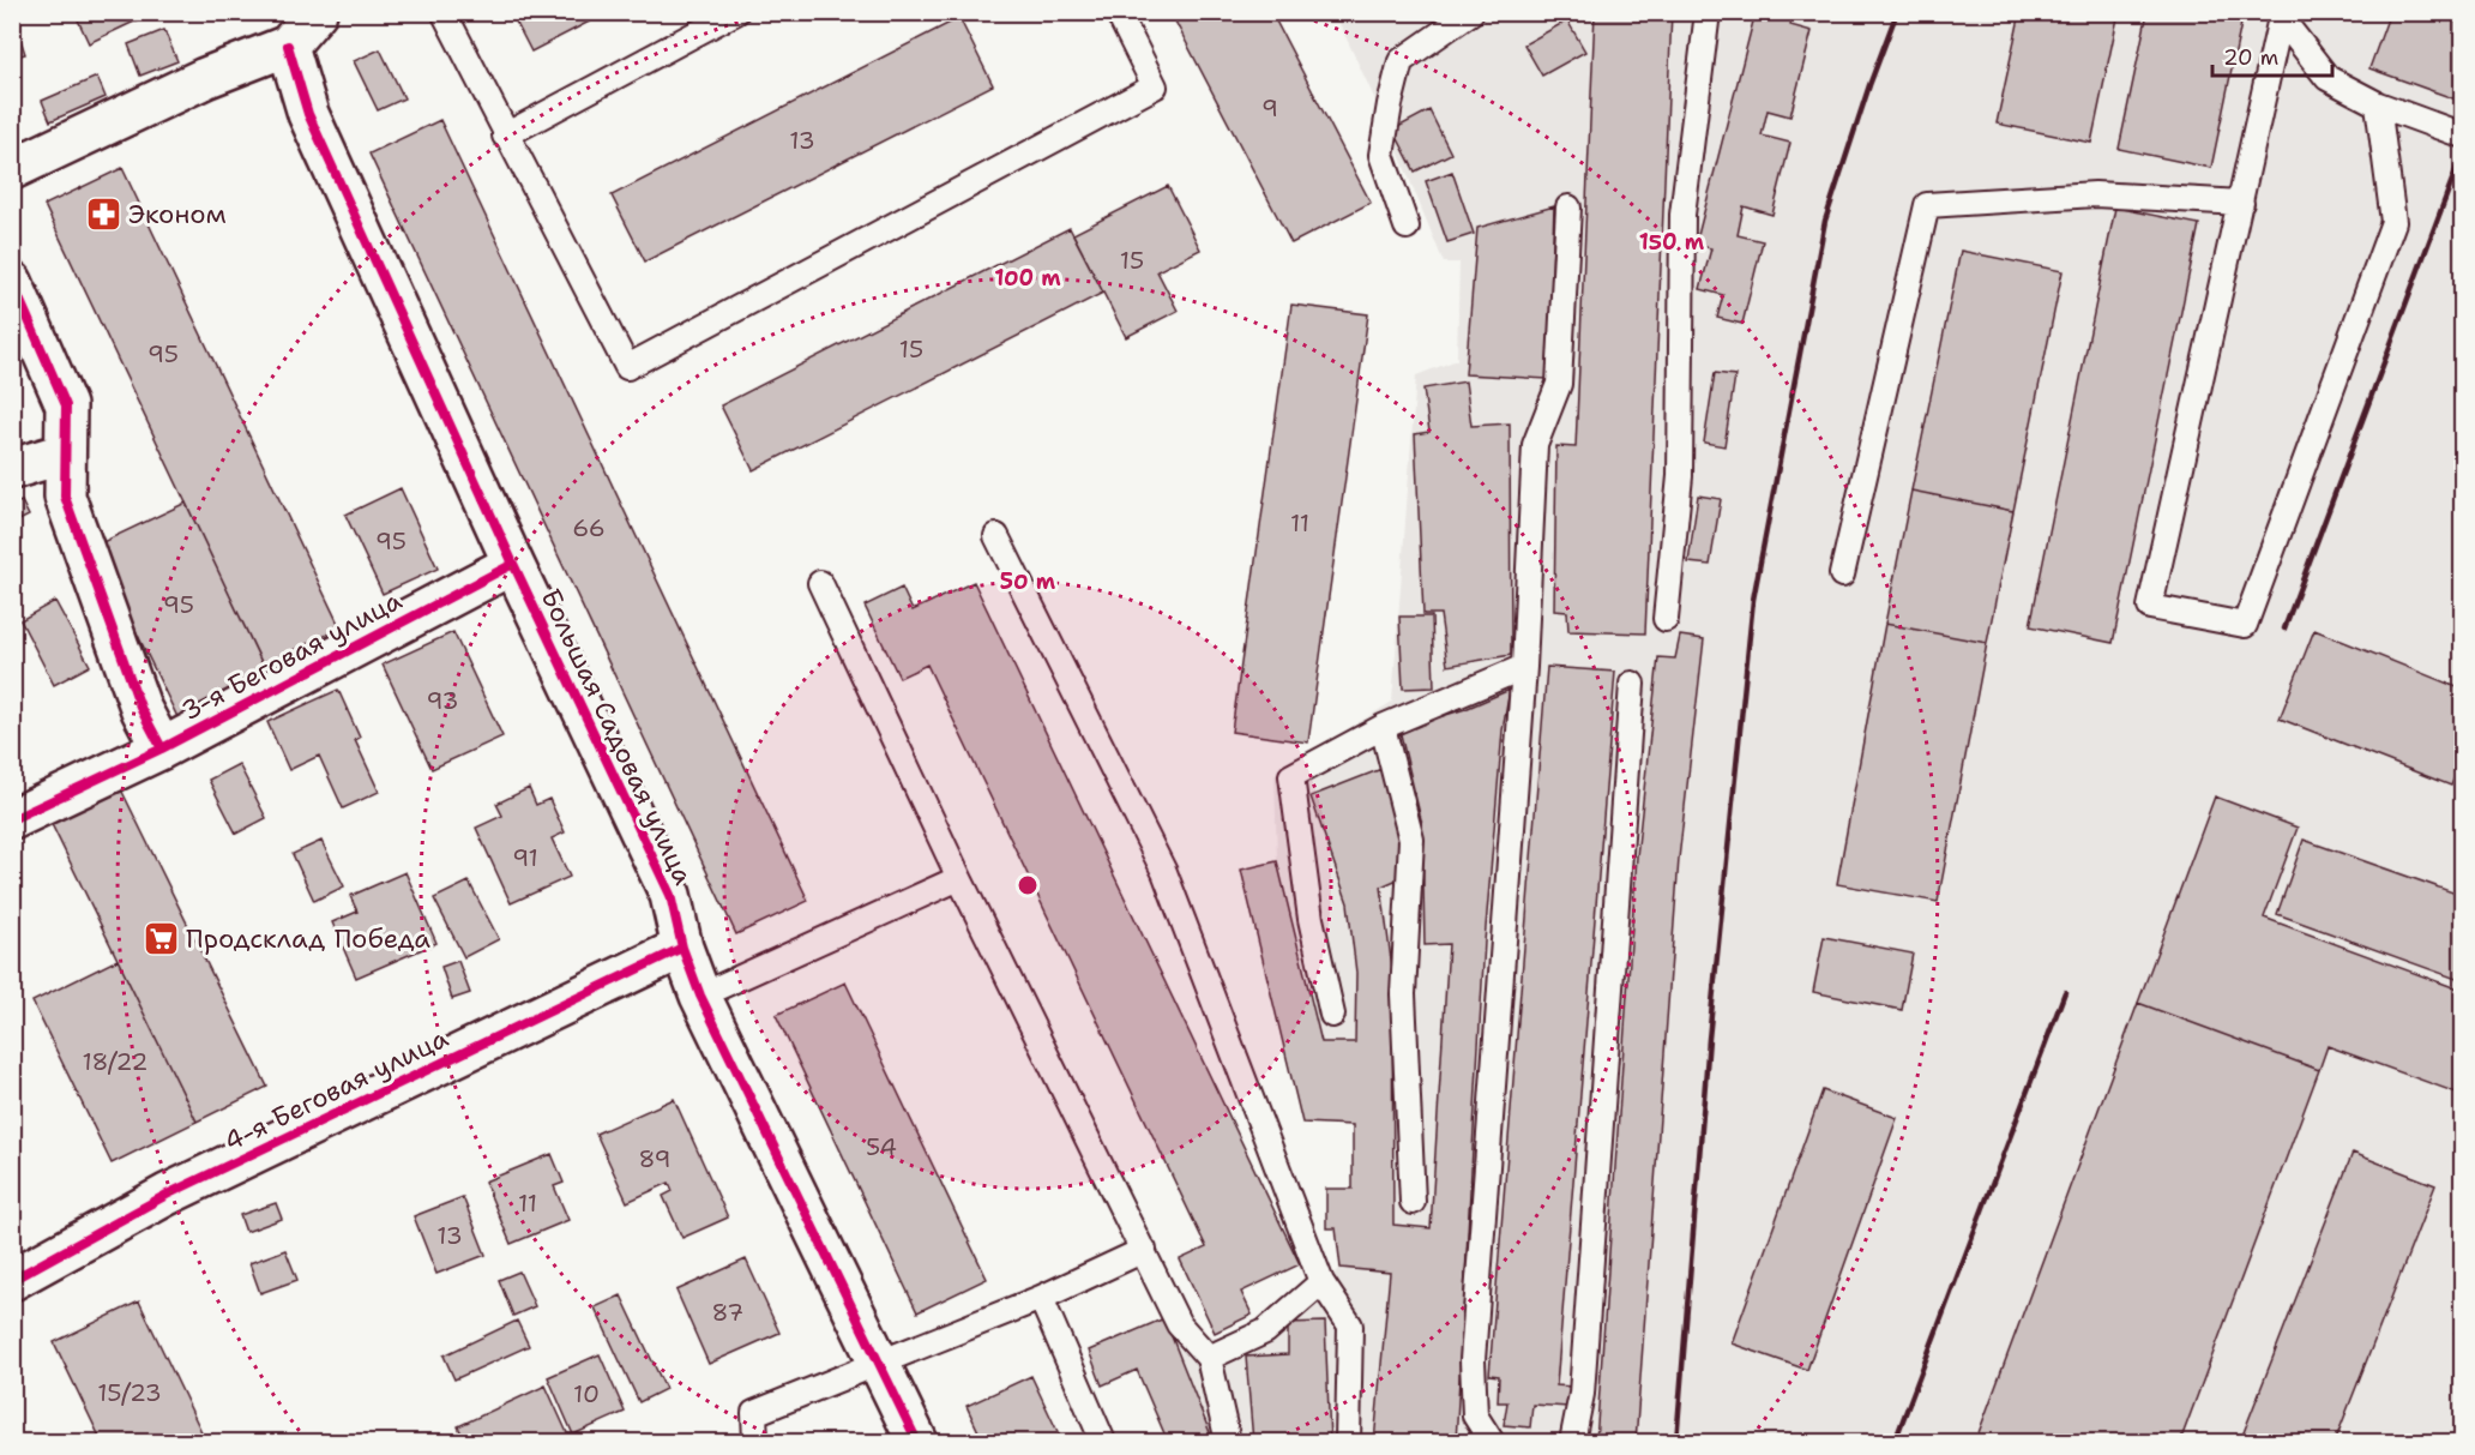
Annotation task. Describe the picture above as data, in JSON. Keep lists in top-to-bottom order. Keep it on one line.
{"streets":{"street":["3-я Беговая улица","Большая Садовая улица","4-я Беговая улица"]},"crossings":[["3-я Беговая улица","Большая Садовая улица"],["Большая Садовая улица","4-я Беговая улица"]],"places":{"pharmacy":["Эконом"],"supermarket":["Продсклад Победа"]},"house_numbers":["9","13","15","15","95","11","66","95","95","93","91","18/22","54","89","11","13","87","15/23","10"],"scale_bar":"20 m","rings":["150 m","100 m","50 m"]}
